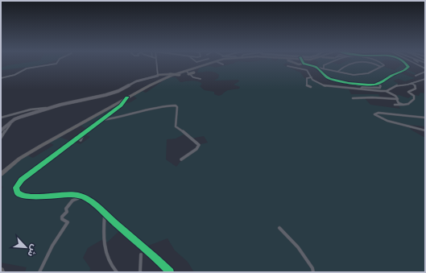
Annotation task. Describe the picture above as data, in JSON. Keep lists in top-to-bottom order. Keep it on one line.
{"north":"bottom right"}
